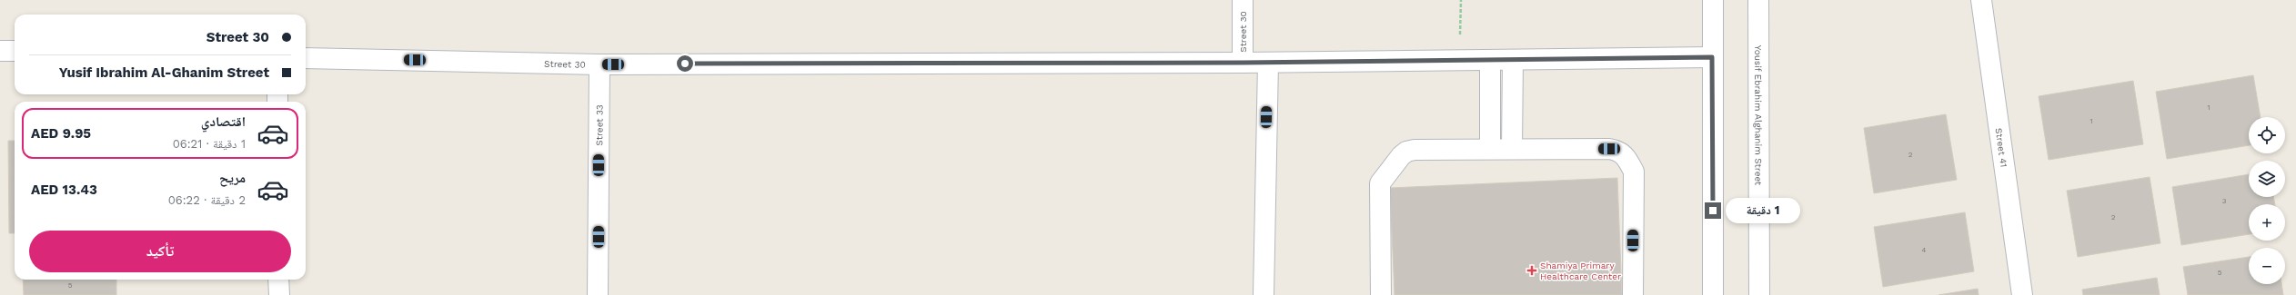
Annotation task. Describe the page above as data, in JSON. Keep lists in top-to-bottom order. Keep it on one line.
{"streets":{"street":["Street 30","Yousif Ebrahim Alghanim Street","Street 33","Street 41"]},"crossings":[["Street 30","Street 33"]],"places":{"health":["Shamiya Primary Healthcare Center"]},"house_numbers":["1","1","2","3","2","4","5","5"],"page":{"banner":["Street 30","Yusif Ibrahim Al-Ghanim Street"],"list":[{"name":"اقتصادي","note":"1 دقيقة · 06:21","value":"AED 9.95"},{"name":"مريح","note":"2 دقيقة · 06:22","value":"AED 13.43"}],"map_buttons":["+","−"],"bubble":"1 دقيقة","buttons":"تأكيد"}}
